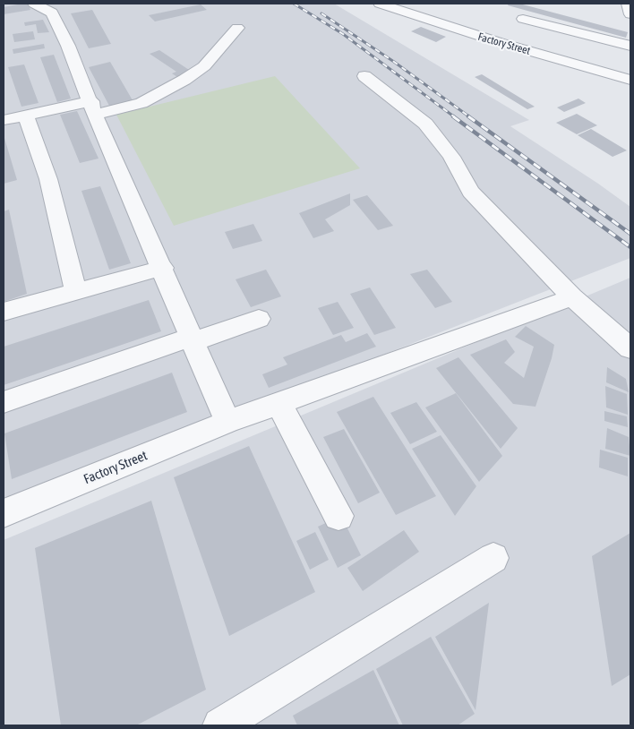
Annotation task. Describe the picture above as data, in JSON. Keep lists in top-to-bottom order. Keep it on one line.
{"streets":{"street":["Factory Street"]}}
